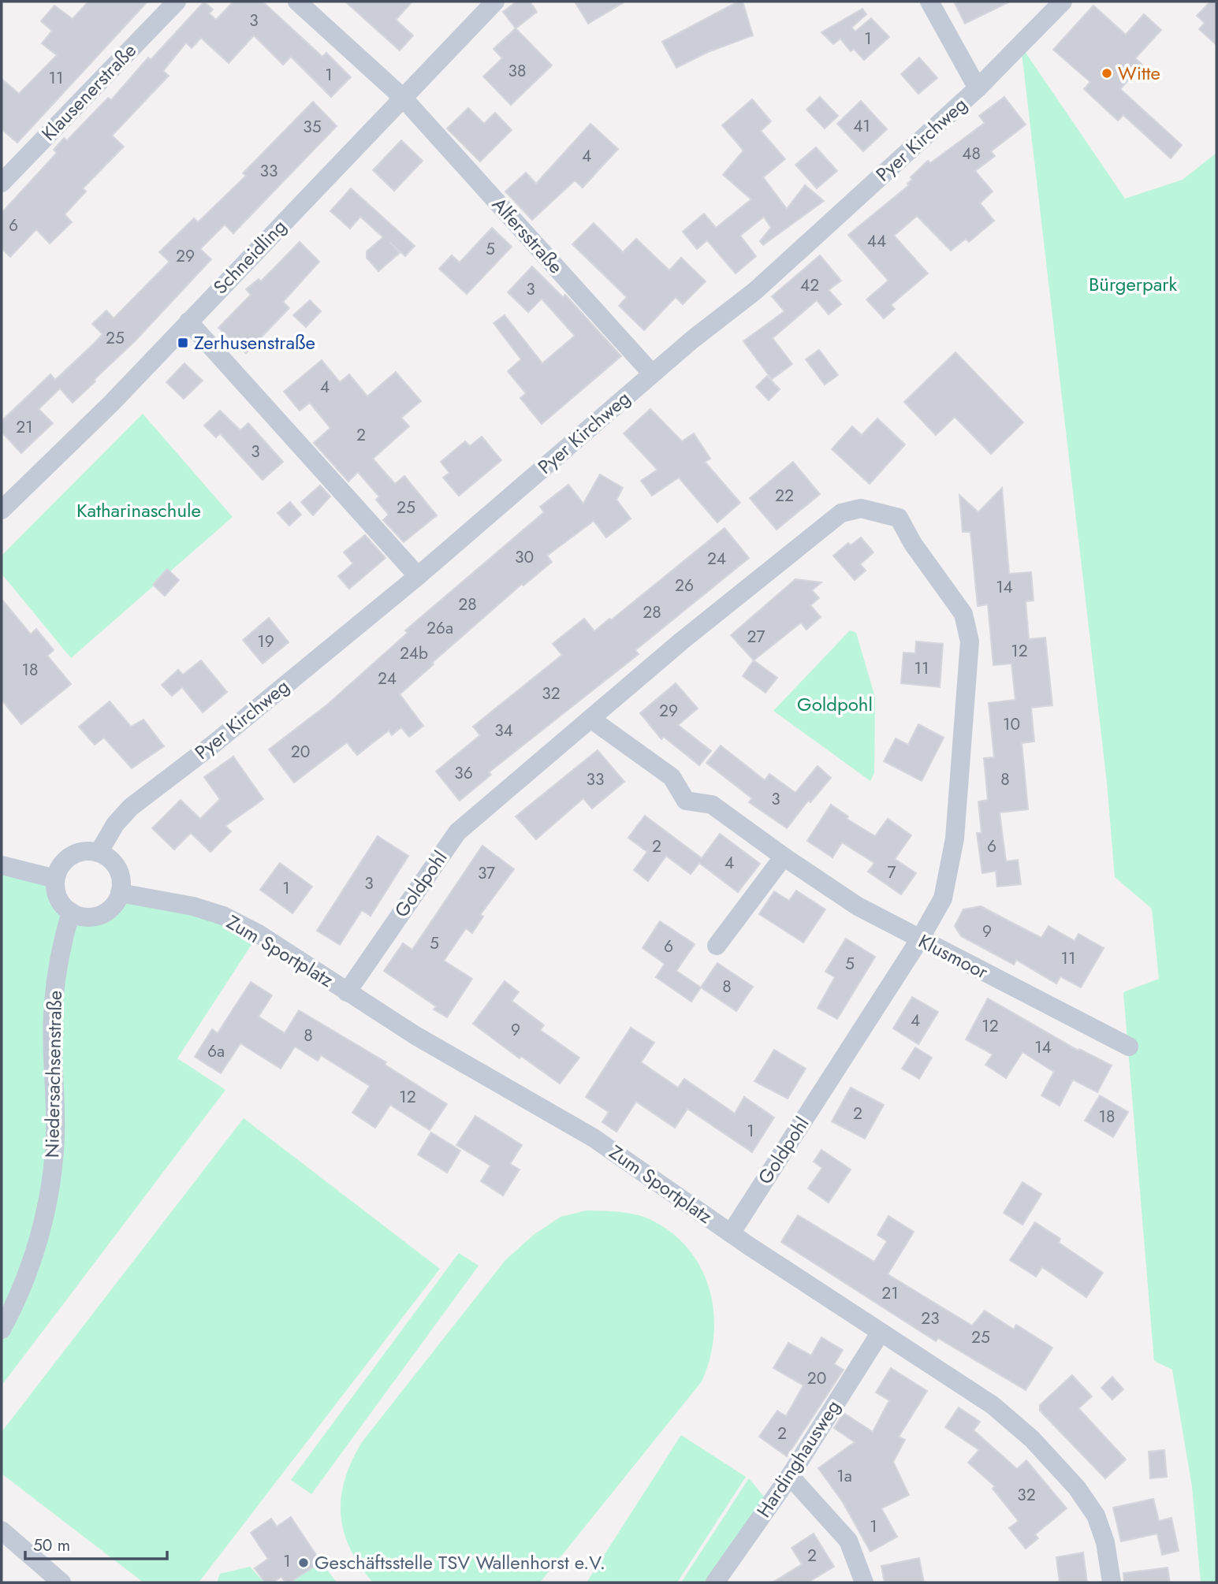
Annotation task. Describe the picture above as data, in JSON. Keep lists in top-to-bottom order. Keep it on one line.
{"streets":{"street":["Klausenerstraße","Pyer Kirchweg","Alfersstraße","Schneidling","Goldpohl","Zum Sportplatz","Klusmoor","Niedersachsenstraße","Hardinghausweg"]},"crossings":[["Pyer Kirchweg","Alfersstraße"],["Pyer Kirchweg","Zum Sportplatz"],["Pyer Kirchweg","Niedersachsenstraße"],["Alfersstraße","Schneidling"],["Goldpohl","Zum Sportplatz"],["Goldpohl","Klusmoor"],["Zum Sportplatz","Niedersachsenstraße"],["Zum Sportplatz","Hardinghausweg"]],"parks":["Bürgerpark","Katharinaschule","Goldpohl"],"places":{"other":["Witte","Geschäftsstelle TSV Wallenhorst e.V."],"transit":["Zerhusenstraße"]},"house_numbers":["3","1","38","1","11","41","35","48","4","33","6","44","5","29","42","3","25","4","21","2","3","22","25","30","24","26","14","28","28","26a","27","19","12","24b","11","18","24","32","29","10","34","20","36","33","8","3","2","6","4","7","37","3","1","9","5","6","11","5","8","4","12","9","8","14","6a","12","2","18","1","21","23","25","20","2","1a","32","1","2","1"],"scale_bar":"50 m"}
